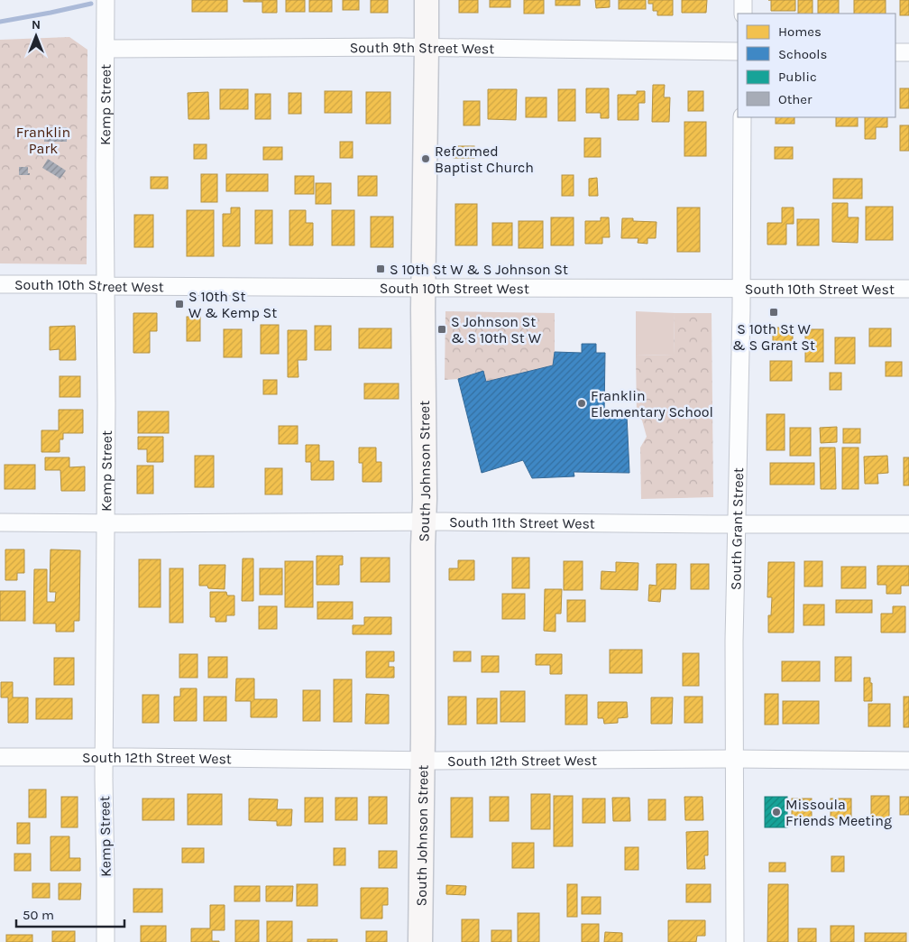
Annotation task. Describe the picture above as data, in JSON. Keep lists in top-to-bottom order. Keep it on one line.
{"streets":{"street":["South 9th Street West","Kemp Street","South 10th Street West","South Johnson Street","South 11th Street West","South Grant Street","South 12th Street West"]},"crossings":[["South 9th Street West","Kemp Street"],["South 9th Street West","South Johnson Street"],["Kemp Street","South 10th Street West"],["Kemp Street","South 11th Street West"],["Kemp Street","South 12th Street West"],["South 10th Street West","South Johnson Street"],["South 10th Street West","South Grant Street"],["South Johnson Street","South 11th Street West"],["South Johnson Street","South 12th Street West"],["South 11th Street West","South Grant Street"],["South Grant Street","South 12th Street West"]],"parks":["Franklin Park"],"places":{"other":["Reformed Baptist Church","Franklin Elementary School","Missoula Friends Meeting"],"transit":["S 10th St W & S Johnson St","S 10th St W & Kemp St","S 10th St W & S Grant St","S Johnson St & S 10th St W"]},"legend":["Homes","Schools","Public","Other"],"scale_bar":"50 m","north":"top"}
